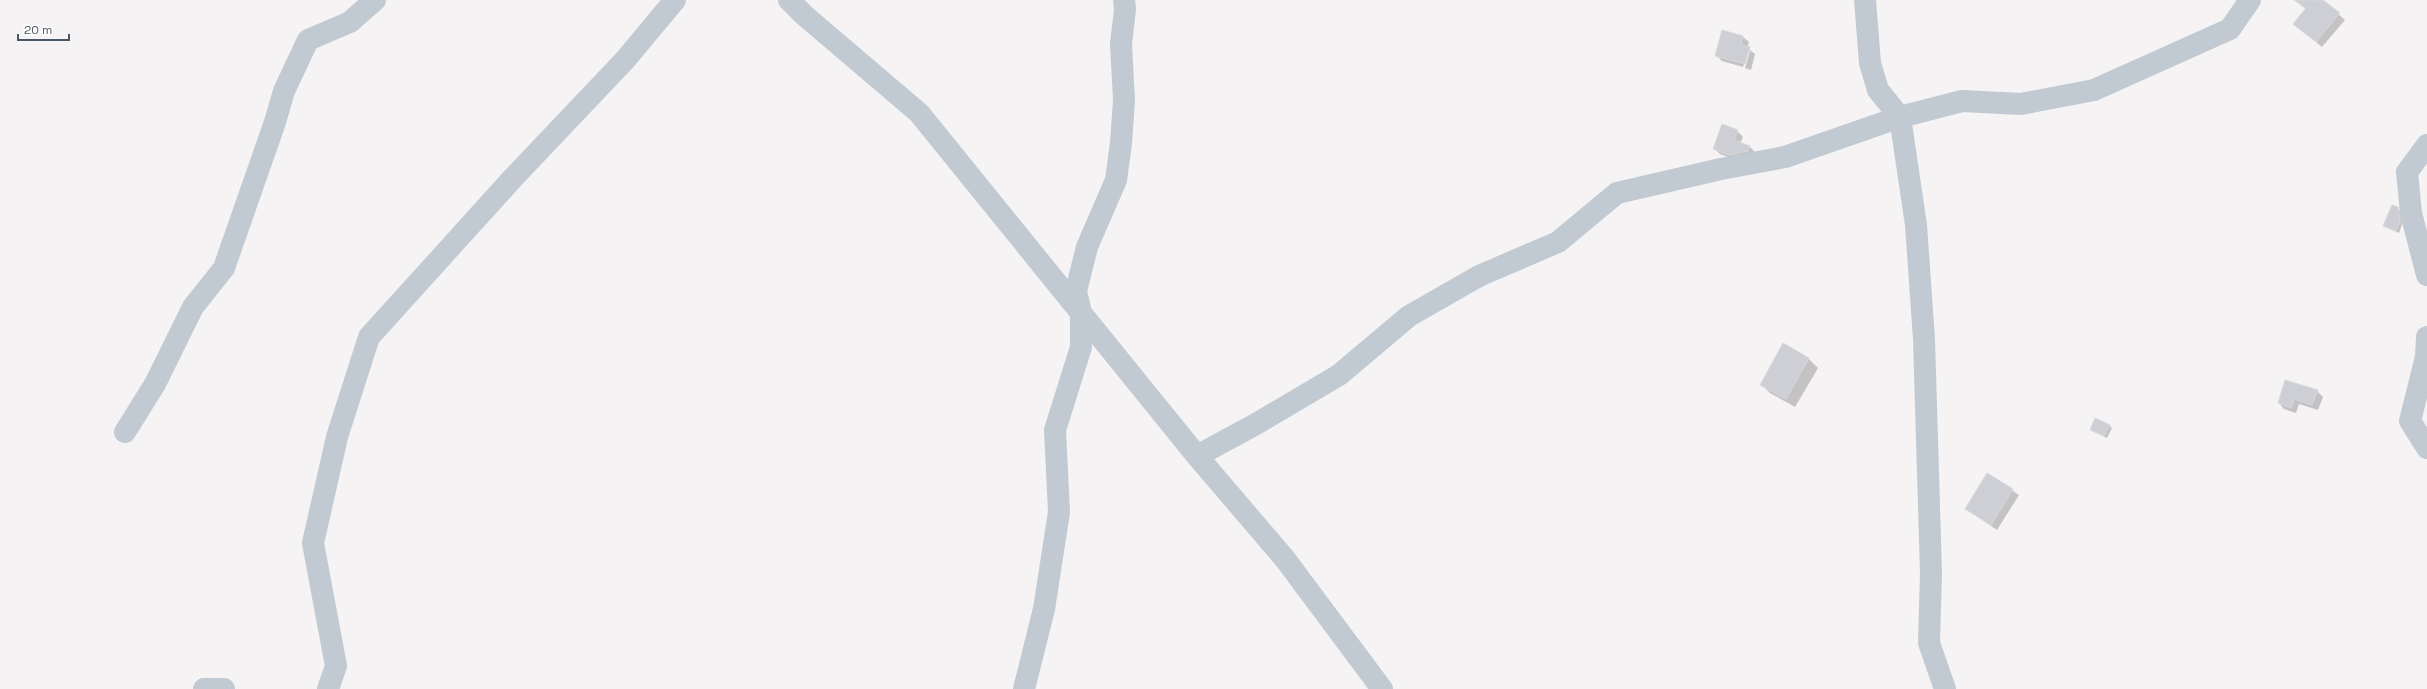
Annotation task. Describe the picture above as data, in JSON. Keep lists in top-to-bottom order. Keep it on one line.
{"scale_bar":"20 m"}
